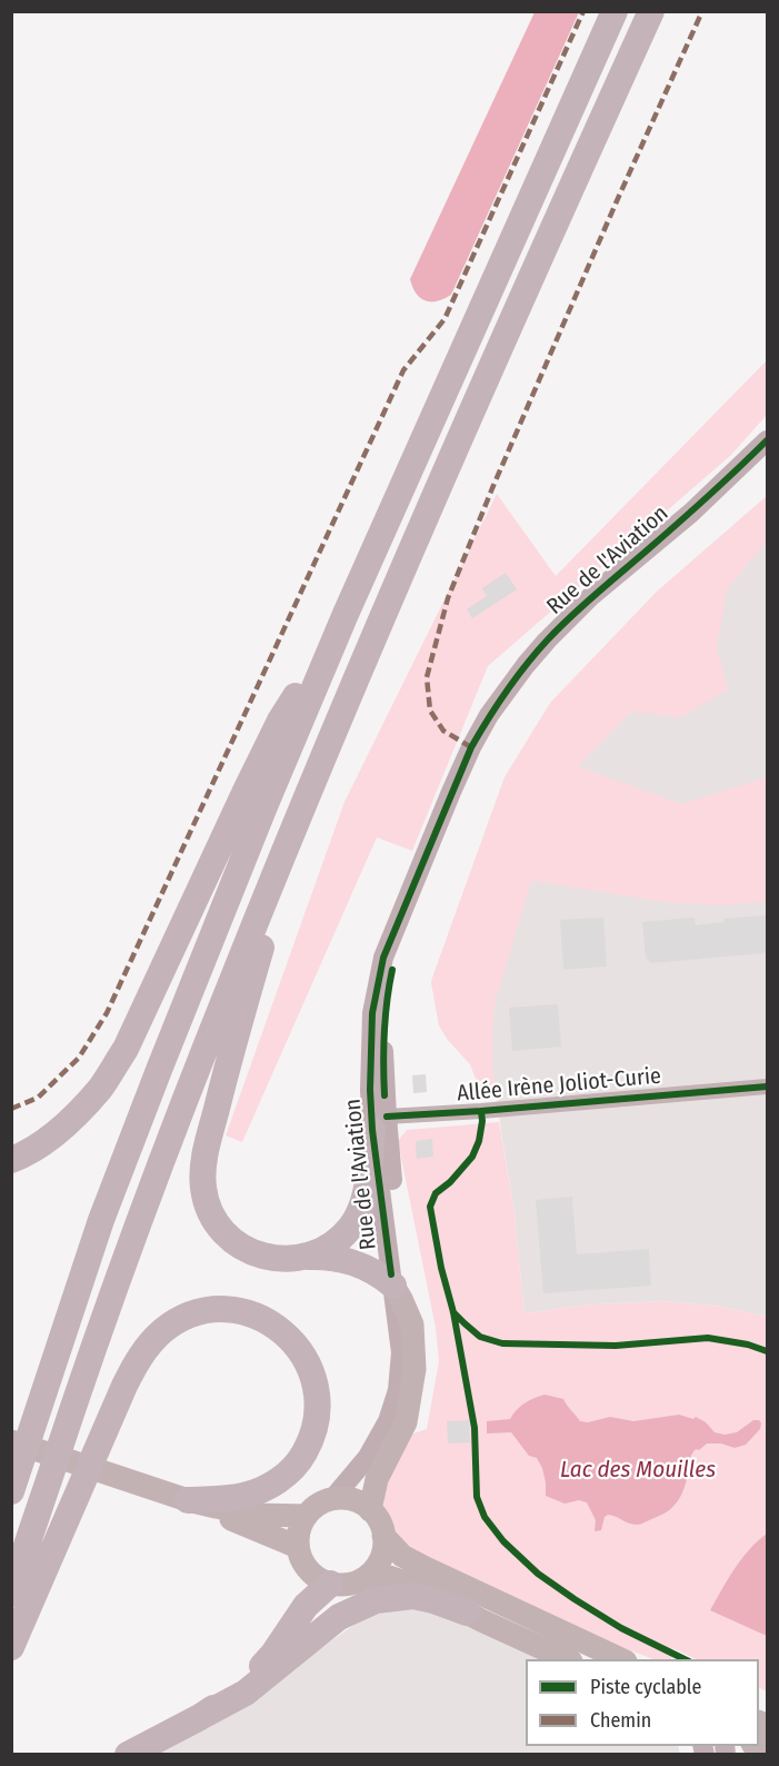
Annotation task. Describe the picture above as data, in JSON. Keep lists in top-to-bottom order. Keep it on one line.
{"streets":{"main road":["Rue de l'Aviation"],"street":["Allée Irène Joliot-Curie"]},"crossings":[["Rue de l'Aviation","Allée Irène Joliot-Curie"]],"water":["Lac des Mouilles"],"legend":["Piste cyclable","Chemin"]}
